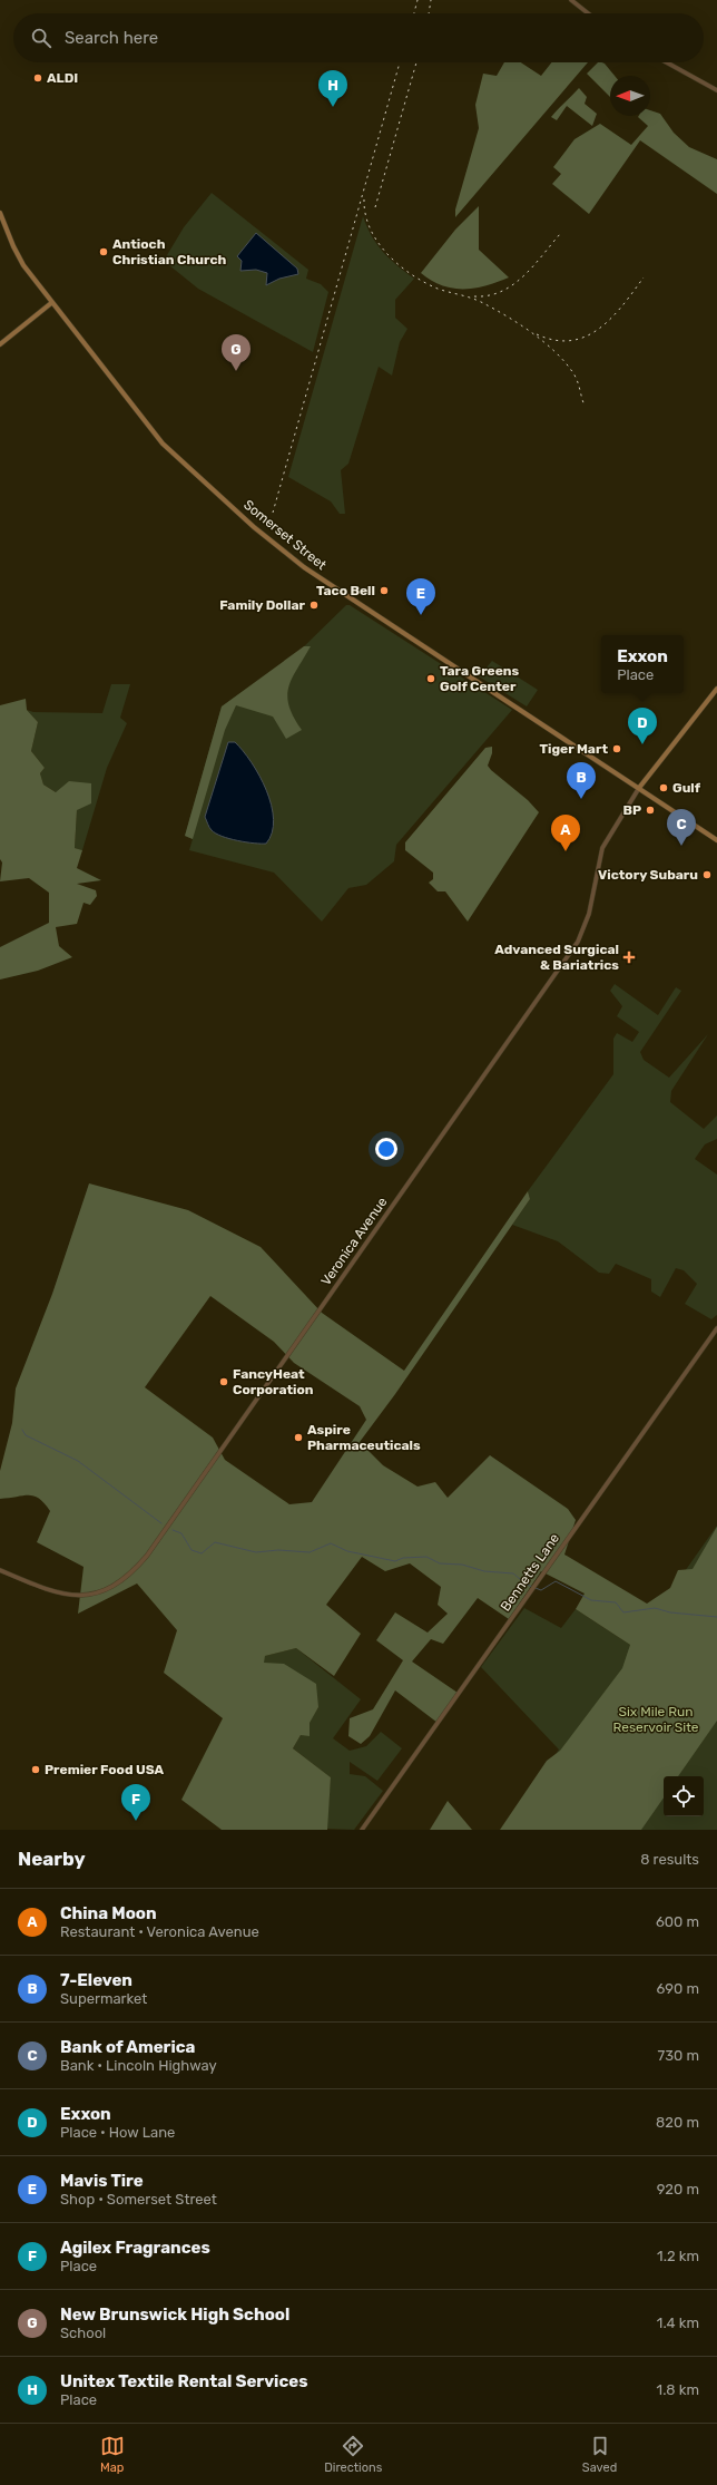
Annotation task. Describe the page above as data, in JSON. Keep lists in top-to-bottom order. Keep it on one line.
{"streets":{"main road":["Somerset Street"],"street":["Veronica Avenue","Bennetts Lane"]},"crossings":[["Somerset Street","Veronica Avenue"]],"parks":["Six Mile Run Reservoir Site"],"places":{"other":["ALDI","Antioch Christian Church","Taco Bell","Family Dollar","Tara Greens Golf Center","Tiger Mart","Gulf","BP","Victory Subaru","FancyHeat Corporation","Aspire Pharmaceuticals","Premier Food USA"],"health":["Advanced Surgical & Bariatrics"]},"north":"left","page":{"search":"Search here","pins":["H","G","E","D","B","C","A","F"],"popup":["Exxon","Place"],"heading":["Nearby","8 results"],"list":[{"mark":"A","name":"China Moon","note":"Restaurant · Veronica Avenue","value":"600 m"},{"mark":"B","name":"7-Eleven","note":"Supermarket","value":"690 m"},{"mark":"C","name":"Bank of America","note":"Bank · Lincoln Highway","value":"730 m"},{"mark":"D","name":"Exxon","note":"Place · How Lane","value":"820 m"},{"mark":"E","name":"Mavis Tire","note":"Shop · Somerset Street","value":"920 m"},{"mark":"F","name":"Agilex Fragrances","note":"Place","value":"1.2 km"},{"mark":"G","name":"New Brunswick High School","note":"School","value":"1.4 km"},{"mark":"H","name":"Unitex Textile Rental Services","note":"Place","value":"1.8 km"}],"nav":["Map","Directions","Saved"]}}
